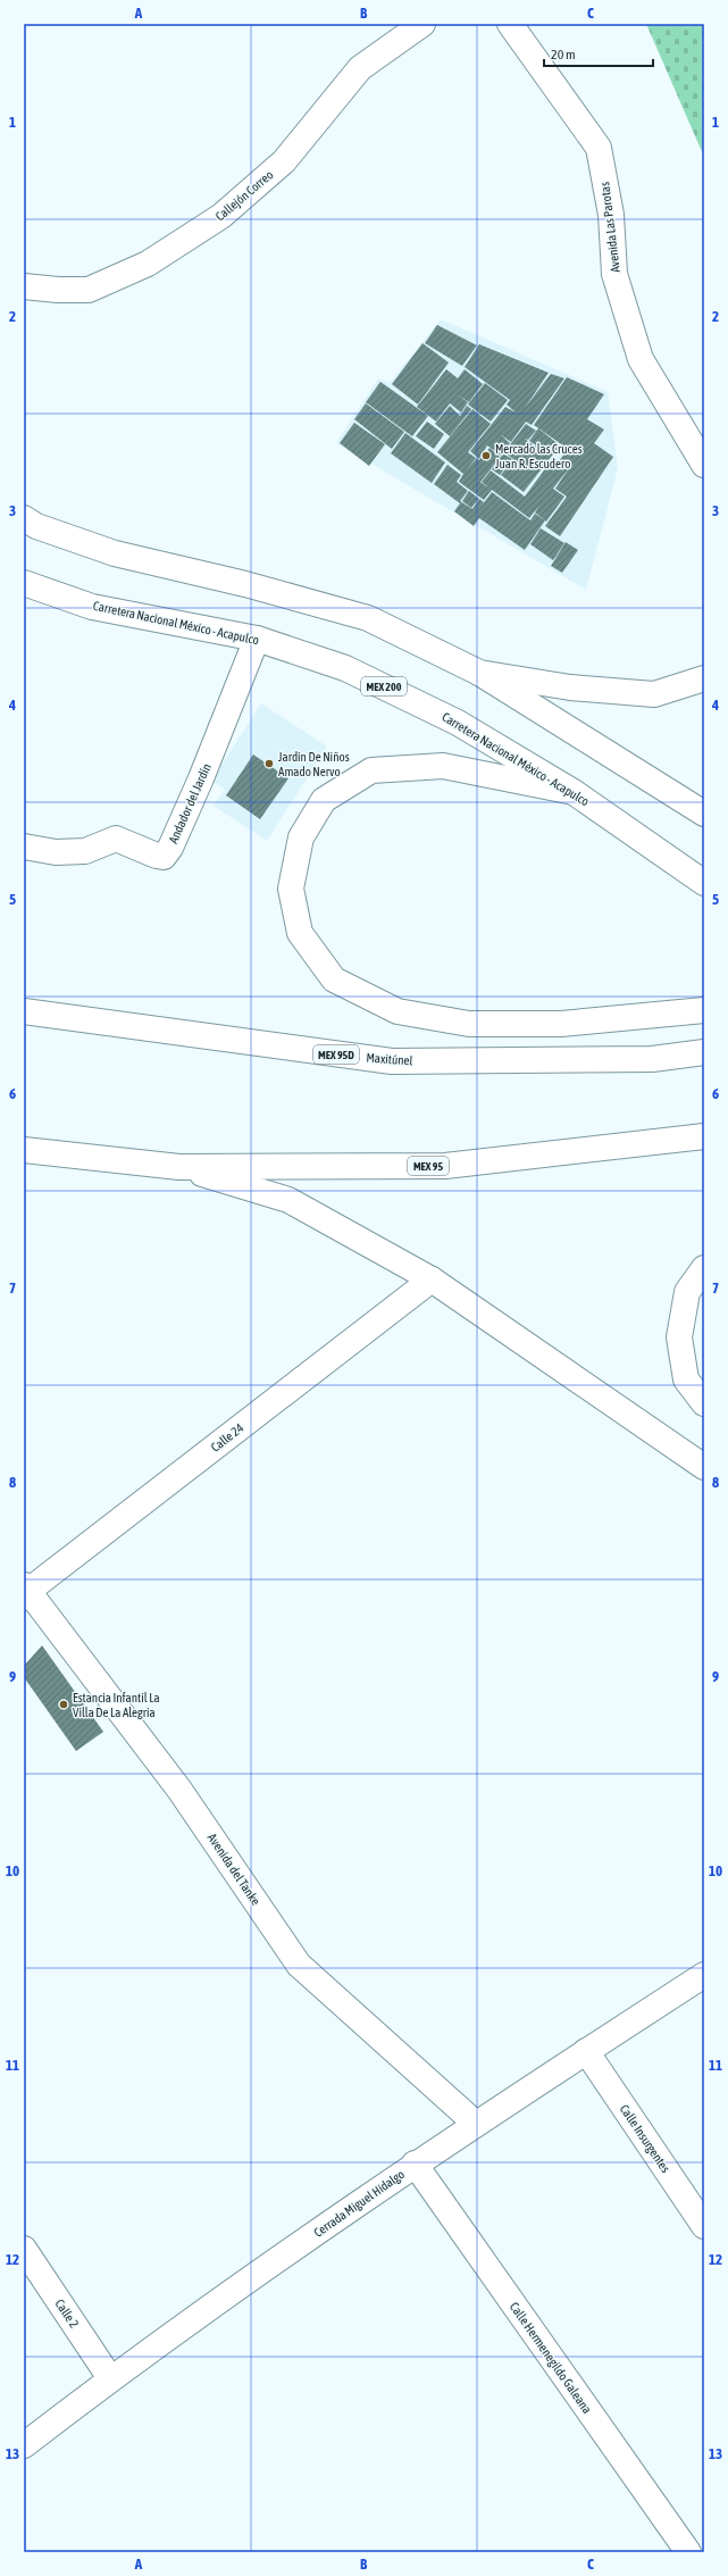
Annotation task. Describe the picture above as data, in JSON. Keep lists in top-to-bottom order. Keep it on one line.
{"streets":{"main road":["Callejón Correo","Avenida Las Parotas","Carretera Nacional México - Acapulco","MEX 200","Andador del Jardín","MEX 95D","Maxitúnel","MEX 95","Calle 24","Avenida del Tanke","Calle Insurgentes","Cerrada Miguel Hidalgo","Calle 2","Calle Hermenegildo Galeana"]},"crossings":[["Carretera Nacional México - Acapulco","Andador del Jardín"],["Calle 24","Avenida del Tanke"],["Avenida del Tanke","Cerrada Miguel Hidalgo"],["Calle Insurgentes","Cerrada Miguel Hidalgo"],["Cerrada Miguel Hidalgo","Calle 2"],["Cerrada Miguel Hidalgo","Calle Hermenegildo Galeana"]],"places":["Mercado las Cruces Juan R. Escudero","Jardin De Niños Amado Nervo","Estancia Infantil La Villa De La Alegria"],"scale_bar":"20 m","grid":{"columns":["A","B","C"],"rows":["1","2","3","4","5","6","7","8","9","10","11","12","13"]}}
